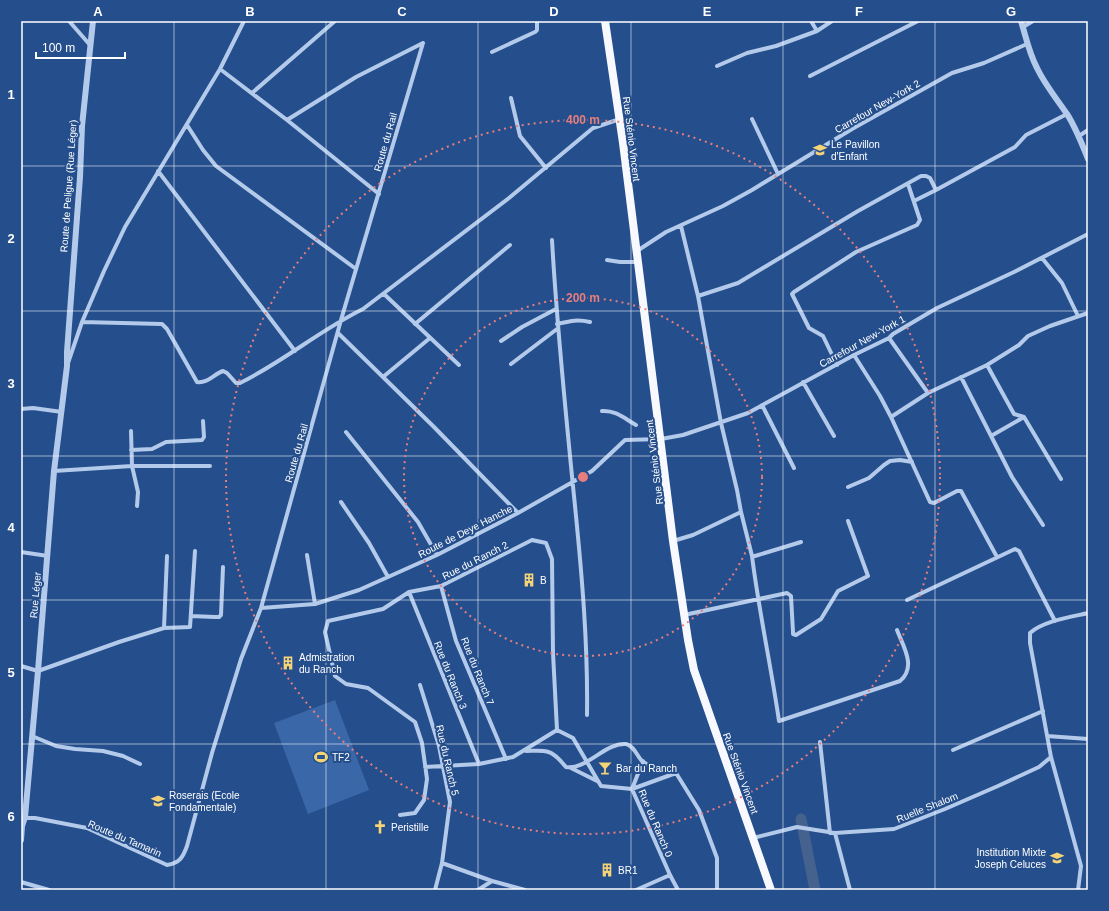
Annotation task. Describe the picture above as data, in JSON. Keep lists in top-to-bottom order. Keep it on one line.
{"streets":{"main road":["Rue Sténio Vincent"],"street":["Carrefour New-York 2","Route du Rail","Route de Peligue (Rue Léger)","Carrefour New-York 1","Route de Deye Hanche","Rue du Ranch 2","Rue Léger","Rue du Ranch 7","Rue du Ranch 3","Rue du Ranch 5","Ruelle Shalom","Rue du Ranch 0","Route du Tamarin"]},"crossings":[["Carrefour New-York 2","Rue Sténio Vincent"],["Rue Sténio Vincent","Carrefour New-York 1"],["Rue Sténio Vincent","Route de Deye Hanche"],["Rue Sténio Vincent","Ruelle Shalom"],["Route du Rail","Route de Deye Hanche"],["Route du Rail","Route du Tamarin"],["Route de Peligue (Rue Léger)","Rue Léger"],["Carrefour New-York 1","Route de Deye Hanche"],["Rue du Ranch 2","Rue du Ranch 7"],["Rue du Ranch 2","Rue du Ranch 3"],["Rue Léger","Route du Tamarin"]],"places":{"school or university":["Le Pavillon d'Enfant","Roserais (Ecole Fondamentale)","Institution Mixte Joseph Celuces"],"building":["B","Admistration du Ranch","BR1"],"sports":["TF2"],"bar":["Bar du Ranch"],"church":["Peristille"]},"scale_bar":"100 m","grid":{"columns":["A","B","C","D","E","F","G"],"rows":["1","2","3","4","5","6"]},"rings":["400 m","200 m"]}
